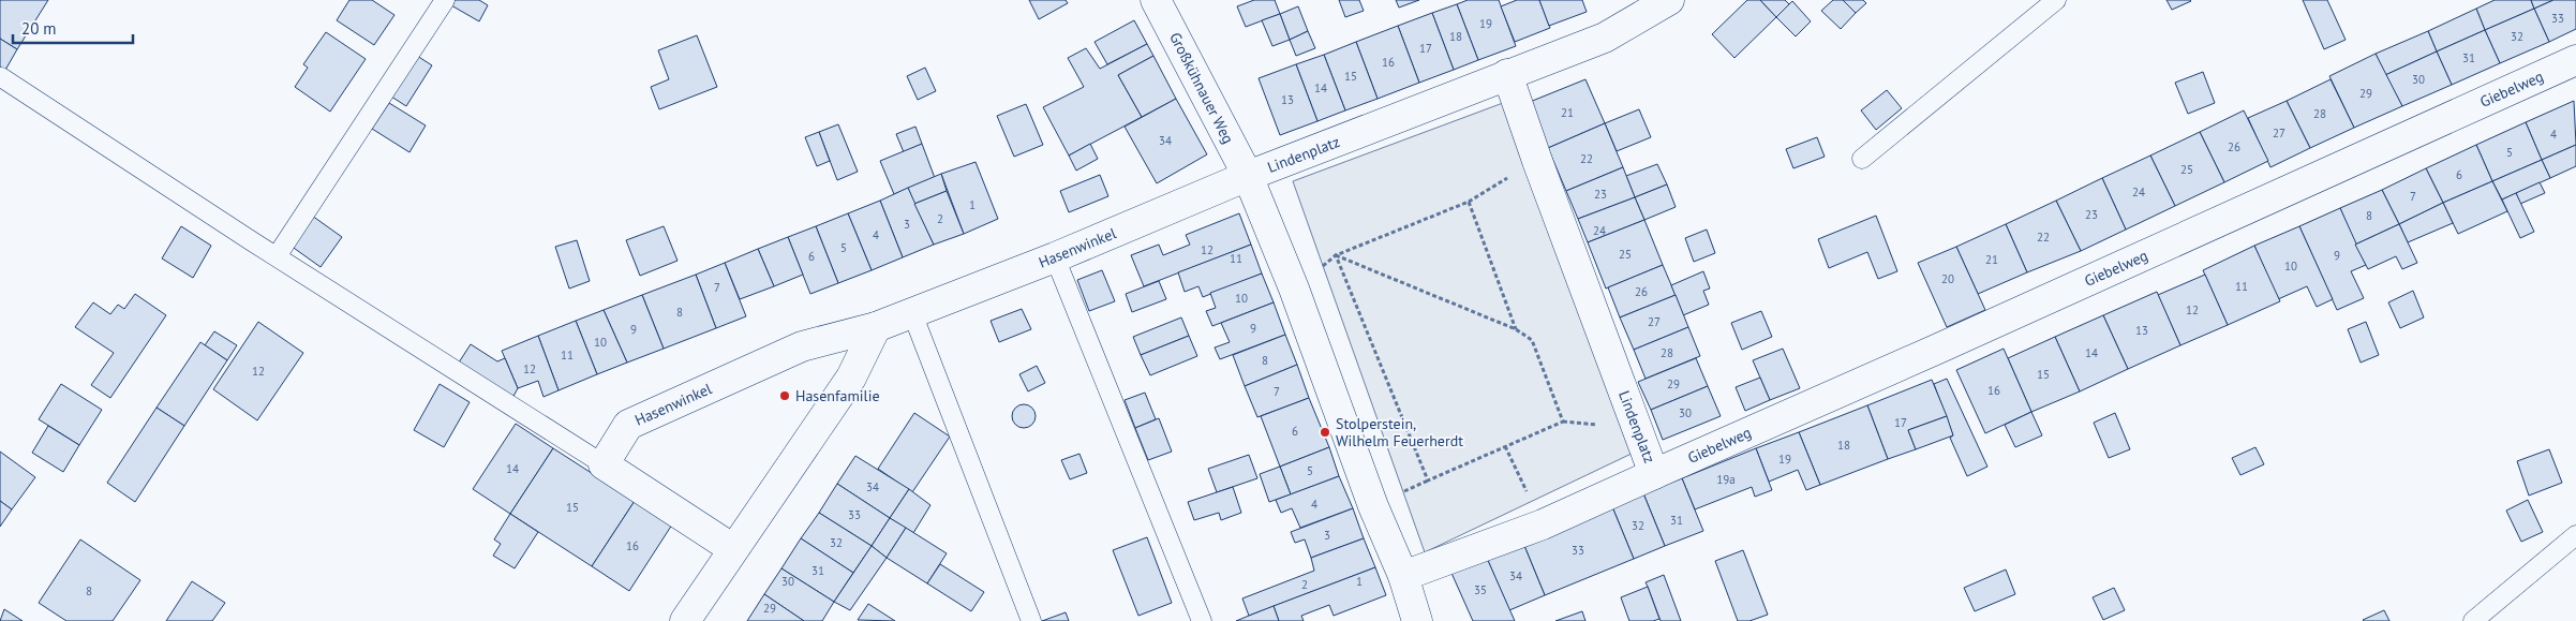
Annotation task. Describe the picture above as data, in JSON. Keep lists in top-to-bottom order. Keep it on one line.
{"streets":{"street":["Großkühnauer Weg","Giebelweg","Lindenplatz","Hasenwinkel"]},"crossings":[["Großkühnauer Weg","Lindenplatz"],["Großkühnauer Weg","Hasenwinkel"],["Giebelweg","Lindenplatz"],["Lindenplatz","Hasenwinkel"]],"places":["Hasenfamilie","Stolperstein, Wilhelm Feuerherdt"],"house_numbers":["33","19","18","32","17","31","16","15","30","14","29","13","21","28","27","4","34","26","5","22","25","6","24","23","7","1","23","8","2","3","24","4","22","5","12","25","9","6","11","21","10","20","11","7","26","10","12","8","27","9","9","13","10","28","14","11","8","12","12","15","29","16","7","30","17","6","18","19","14","5","19a","34","4","15","33","31","32","3","32","16","33","31","34","30","1","2","35","8","29"],"scale_bar":"20 m"}
